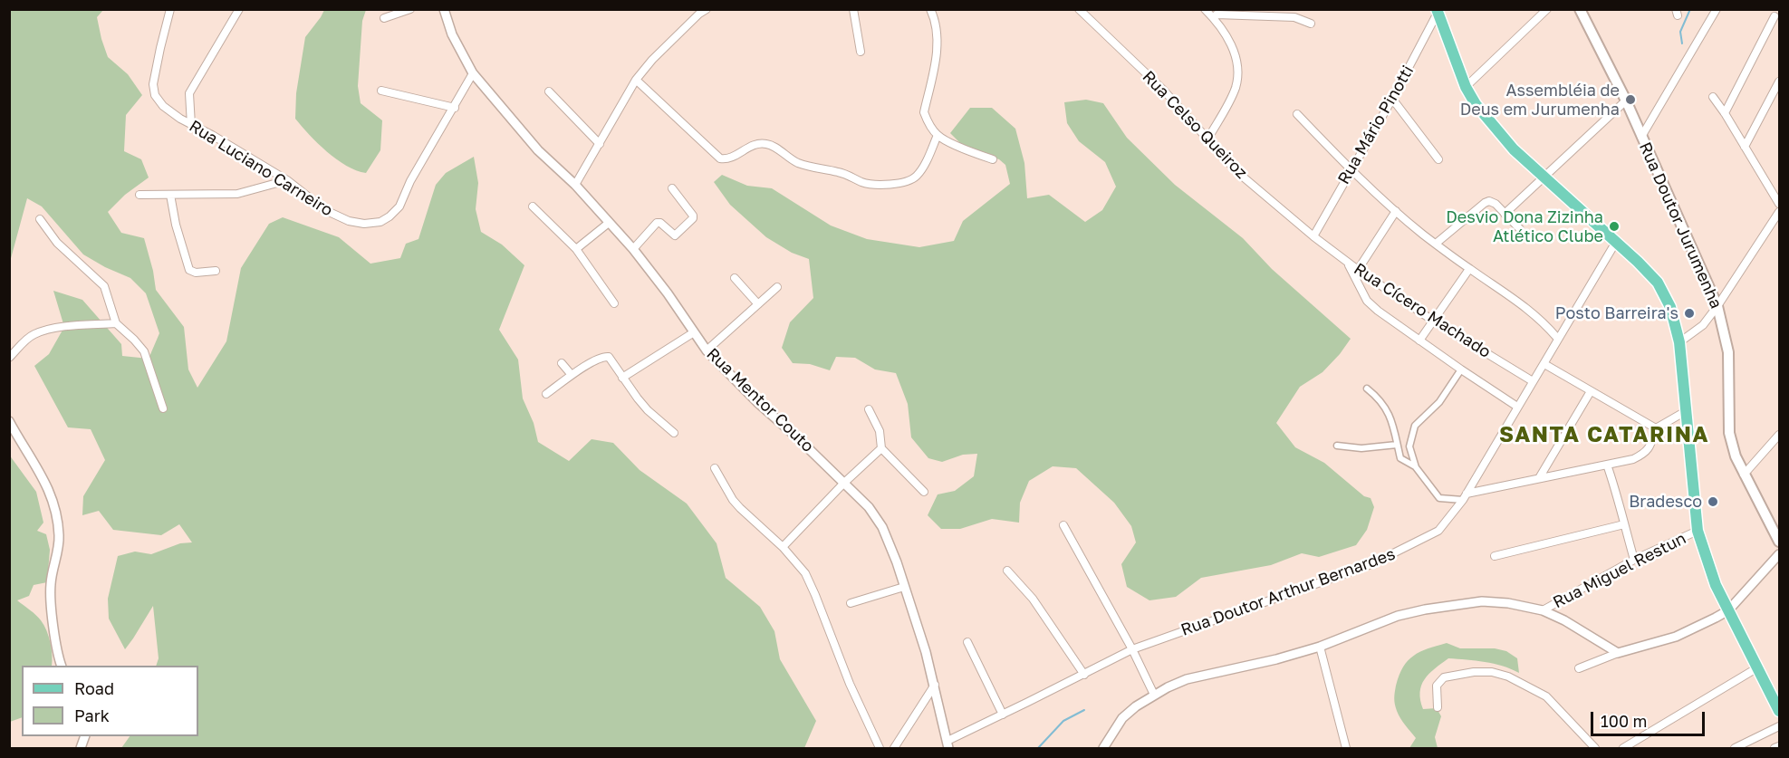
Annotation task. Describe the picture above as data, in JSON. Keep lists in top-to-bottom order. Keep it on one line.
{"streets":{"main road":["Rua Doutor Jurumenha"],"street":["Rua Celso Queiroz","Rua Mário Pinotti","Rua Luciano Carneiro","Rua Cícero Machado","Rua Mentor Couto","Rua Miguel Restun","Rua Doutor Arthur Bernardes"]},"crossings":[["Rua Celso Queiroz","Rua Mário Pinotti"],["Rua Celso Queiroz","Rua Cícero Machado"],["Rua Mário Pinotti","Rua Cícero Machado"],["Rua Luciano Carneiro","Rua Mentor Couto"],["Rua Cícero Machado","Rua Doutor Arthur Bernardes"],["Rua Mentor Couto","Rua Doutor Arthur Bernardes"]],"districts":["SANTA CATARINA"],"places":["Assembléia de Deus em Jurumenha","Desvio Dona Zizinha Atlético Clube","Posto Barreira's","Bradesco"],"legend":["Road","Park"],"scale_bar":"100 m"}
